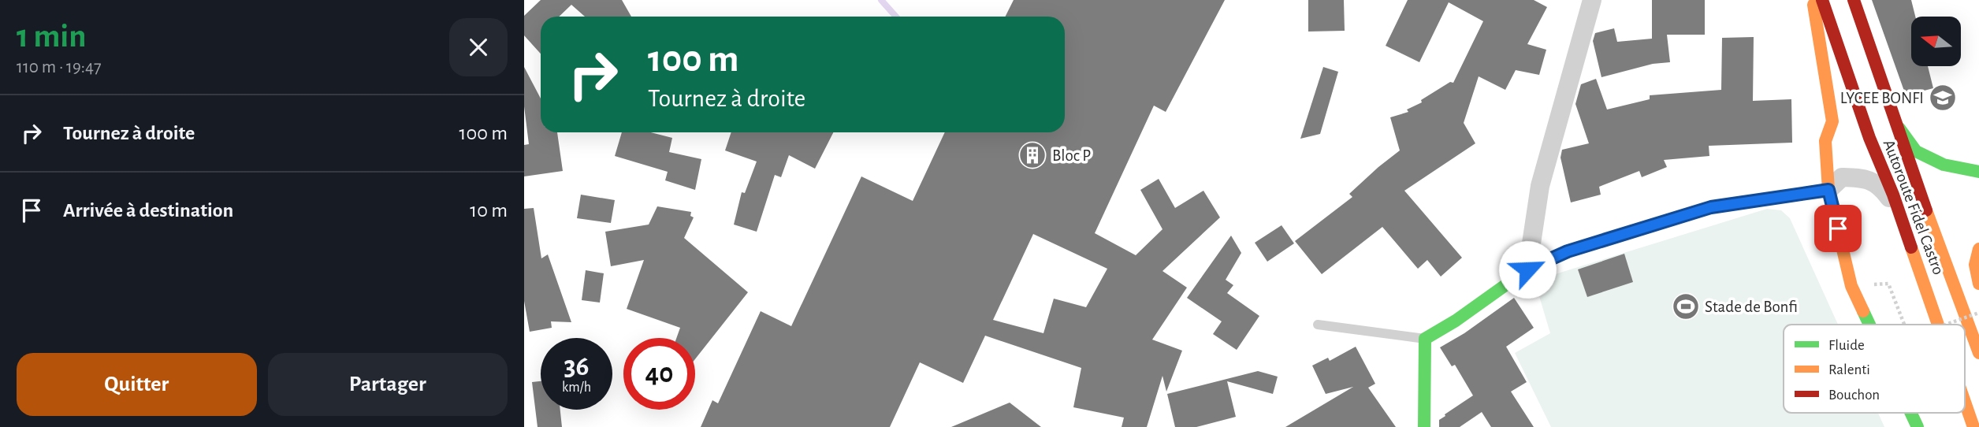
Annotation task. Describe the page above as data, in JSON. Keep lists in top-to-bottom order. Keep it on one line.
{"streets":{"main road":["Autoroute Fidel Castro"]},"places":{"school or university":["LYCEE BONFI"],"building":["Bloc P"],"sports":["Stade de Bonfi"]},"legend":["Fluide","Ralenti","Bouchon"],"north":"left","page":{"heading":["1 min","110 m · 19:47"],"turn":["100 m","Tournez à droite"],"list":[{"name":"Tournez à droite","value":"100 m"},{"name":"Arrivée à destination","value":"10 m"}],"speed":"36 km/h","limit":"40","buttons":["Quitter","Partager"]}}
